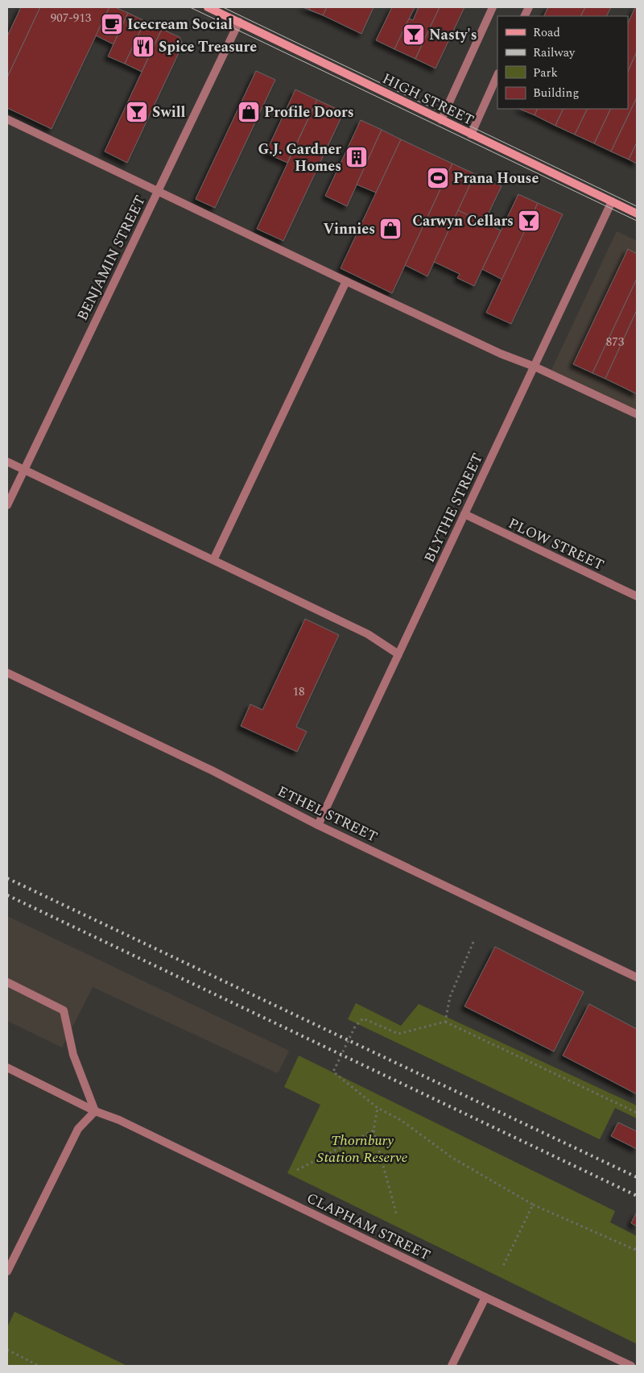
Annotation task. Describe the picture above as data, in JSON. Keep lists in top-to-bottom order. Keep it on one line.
{"streets":{"main road":["HIGH STREET"],"street":["BENJAMIN STREET","BLYTHE STREET","PLOW STREET","ETHEL STREET","CLAPHAM STREET"]},"crossings":[["HIGH STREET","BENJAMIN STREET"],["HIGH STREET","BLYTHE STREET"],["BLYTHE STREET","PLOW STREET"],["BLYTHE STREET","ETHEL STREET"]],"parks":["Thornbury Station Reserve"],"places":{"cafe":["Icecream Social"],"bar":["Nasty's","Swill","Carwyn Cellars"],"restaurant":["Spice Treasure"],"shop":["Profile Doors","Vinnies"],"building":["G.J. Gardner Homes"],"sports":["Prana House"]},"house_numbers":["907-913","873","18"],"legend":["Road","Railway","Park","Building"]}
